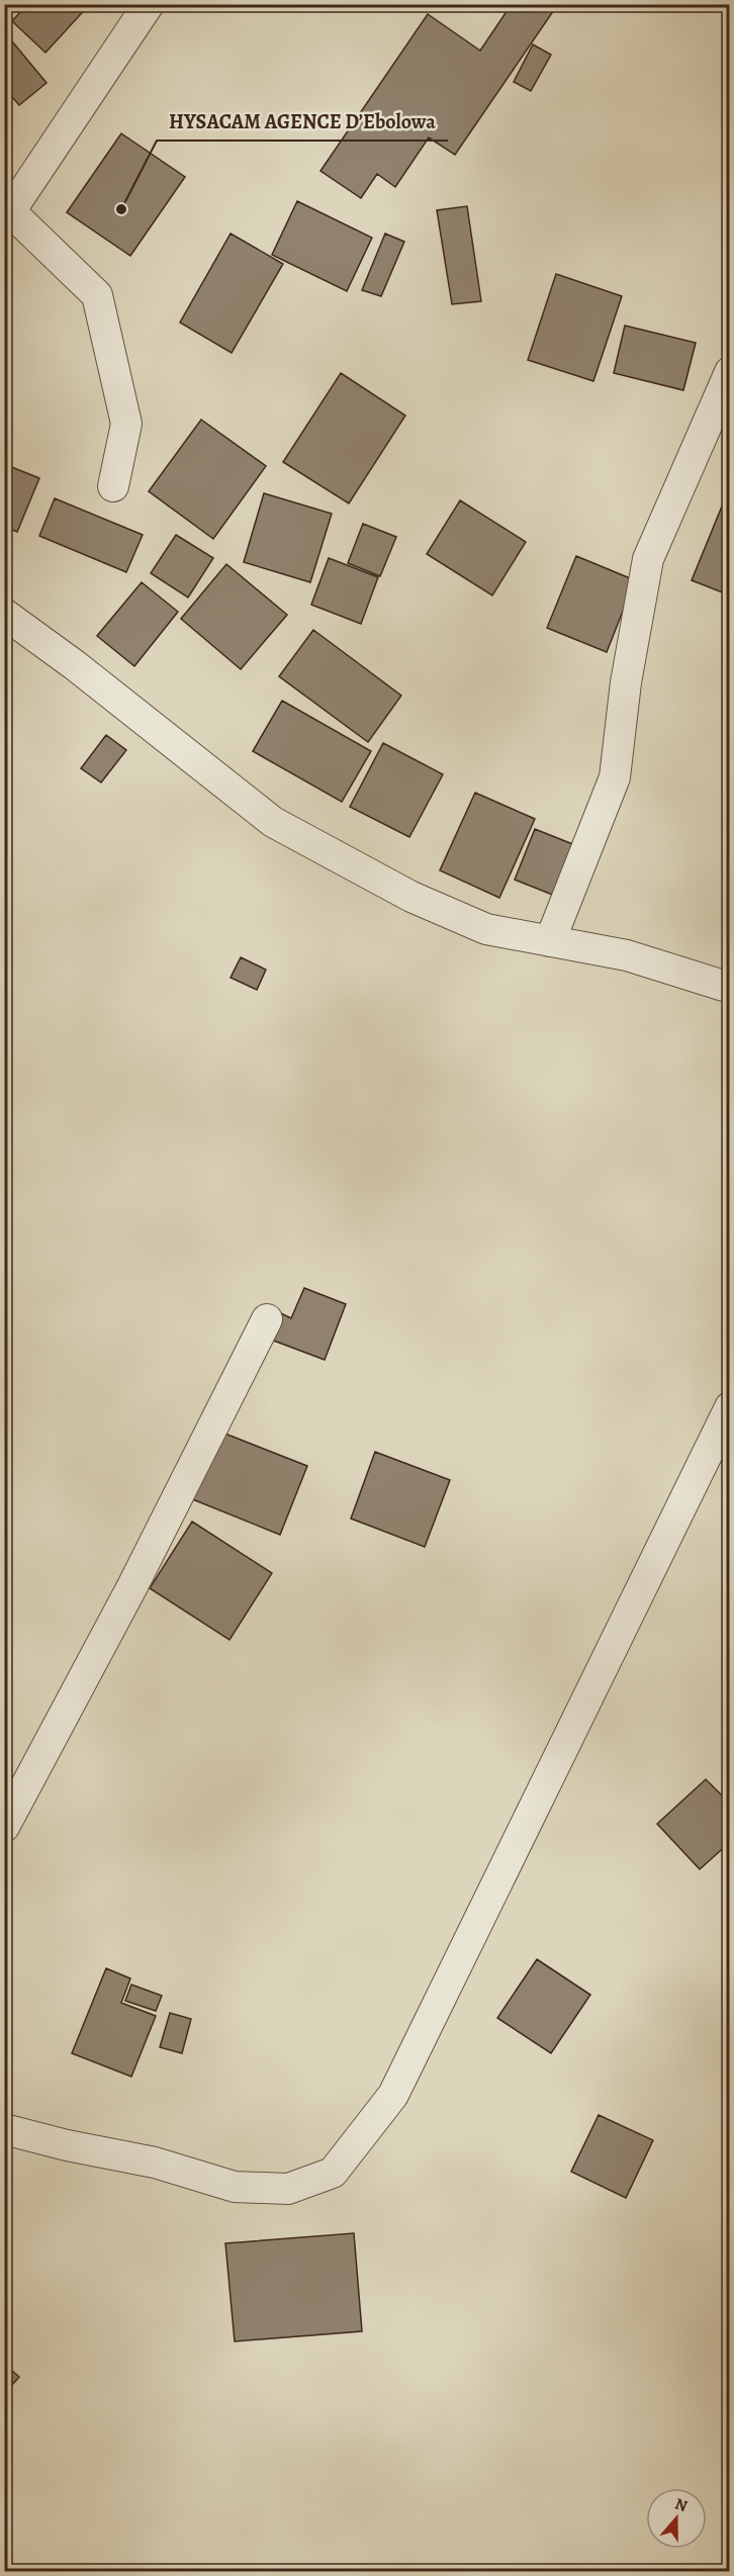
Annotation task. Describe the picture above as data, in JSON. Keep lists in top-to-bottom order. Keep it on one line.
{"places":["HYSACAM AGENCE D’Ebolowa"],"north":"top"}
